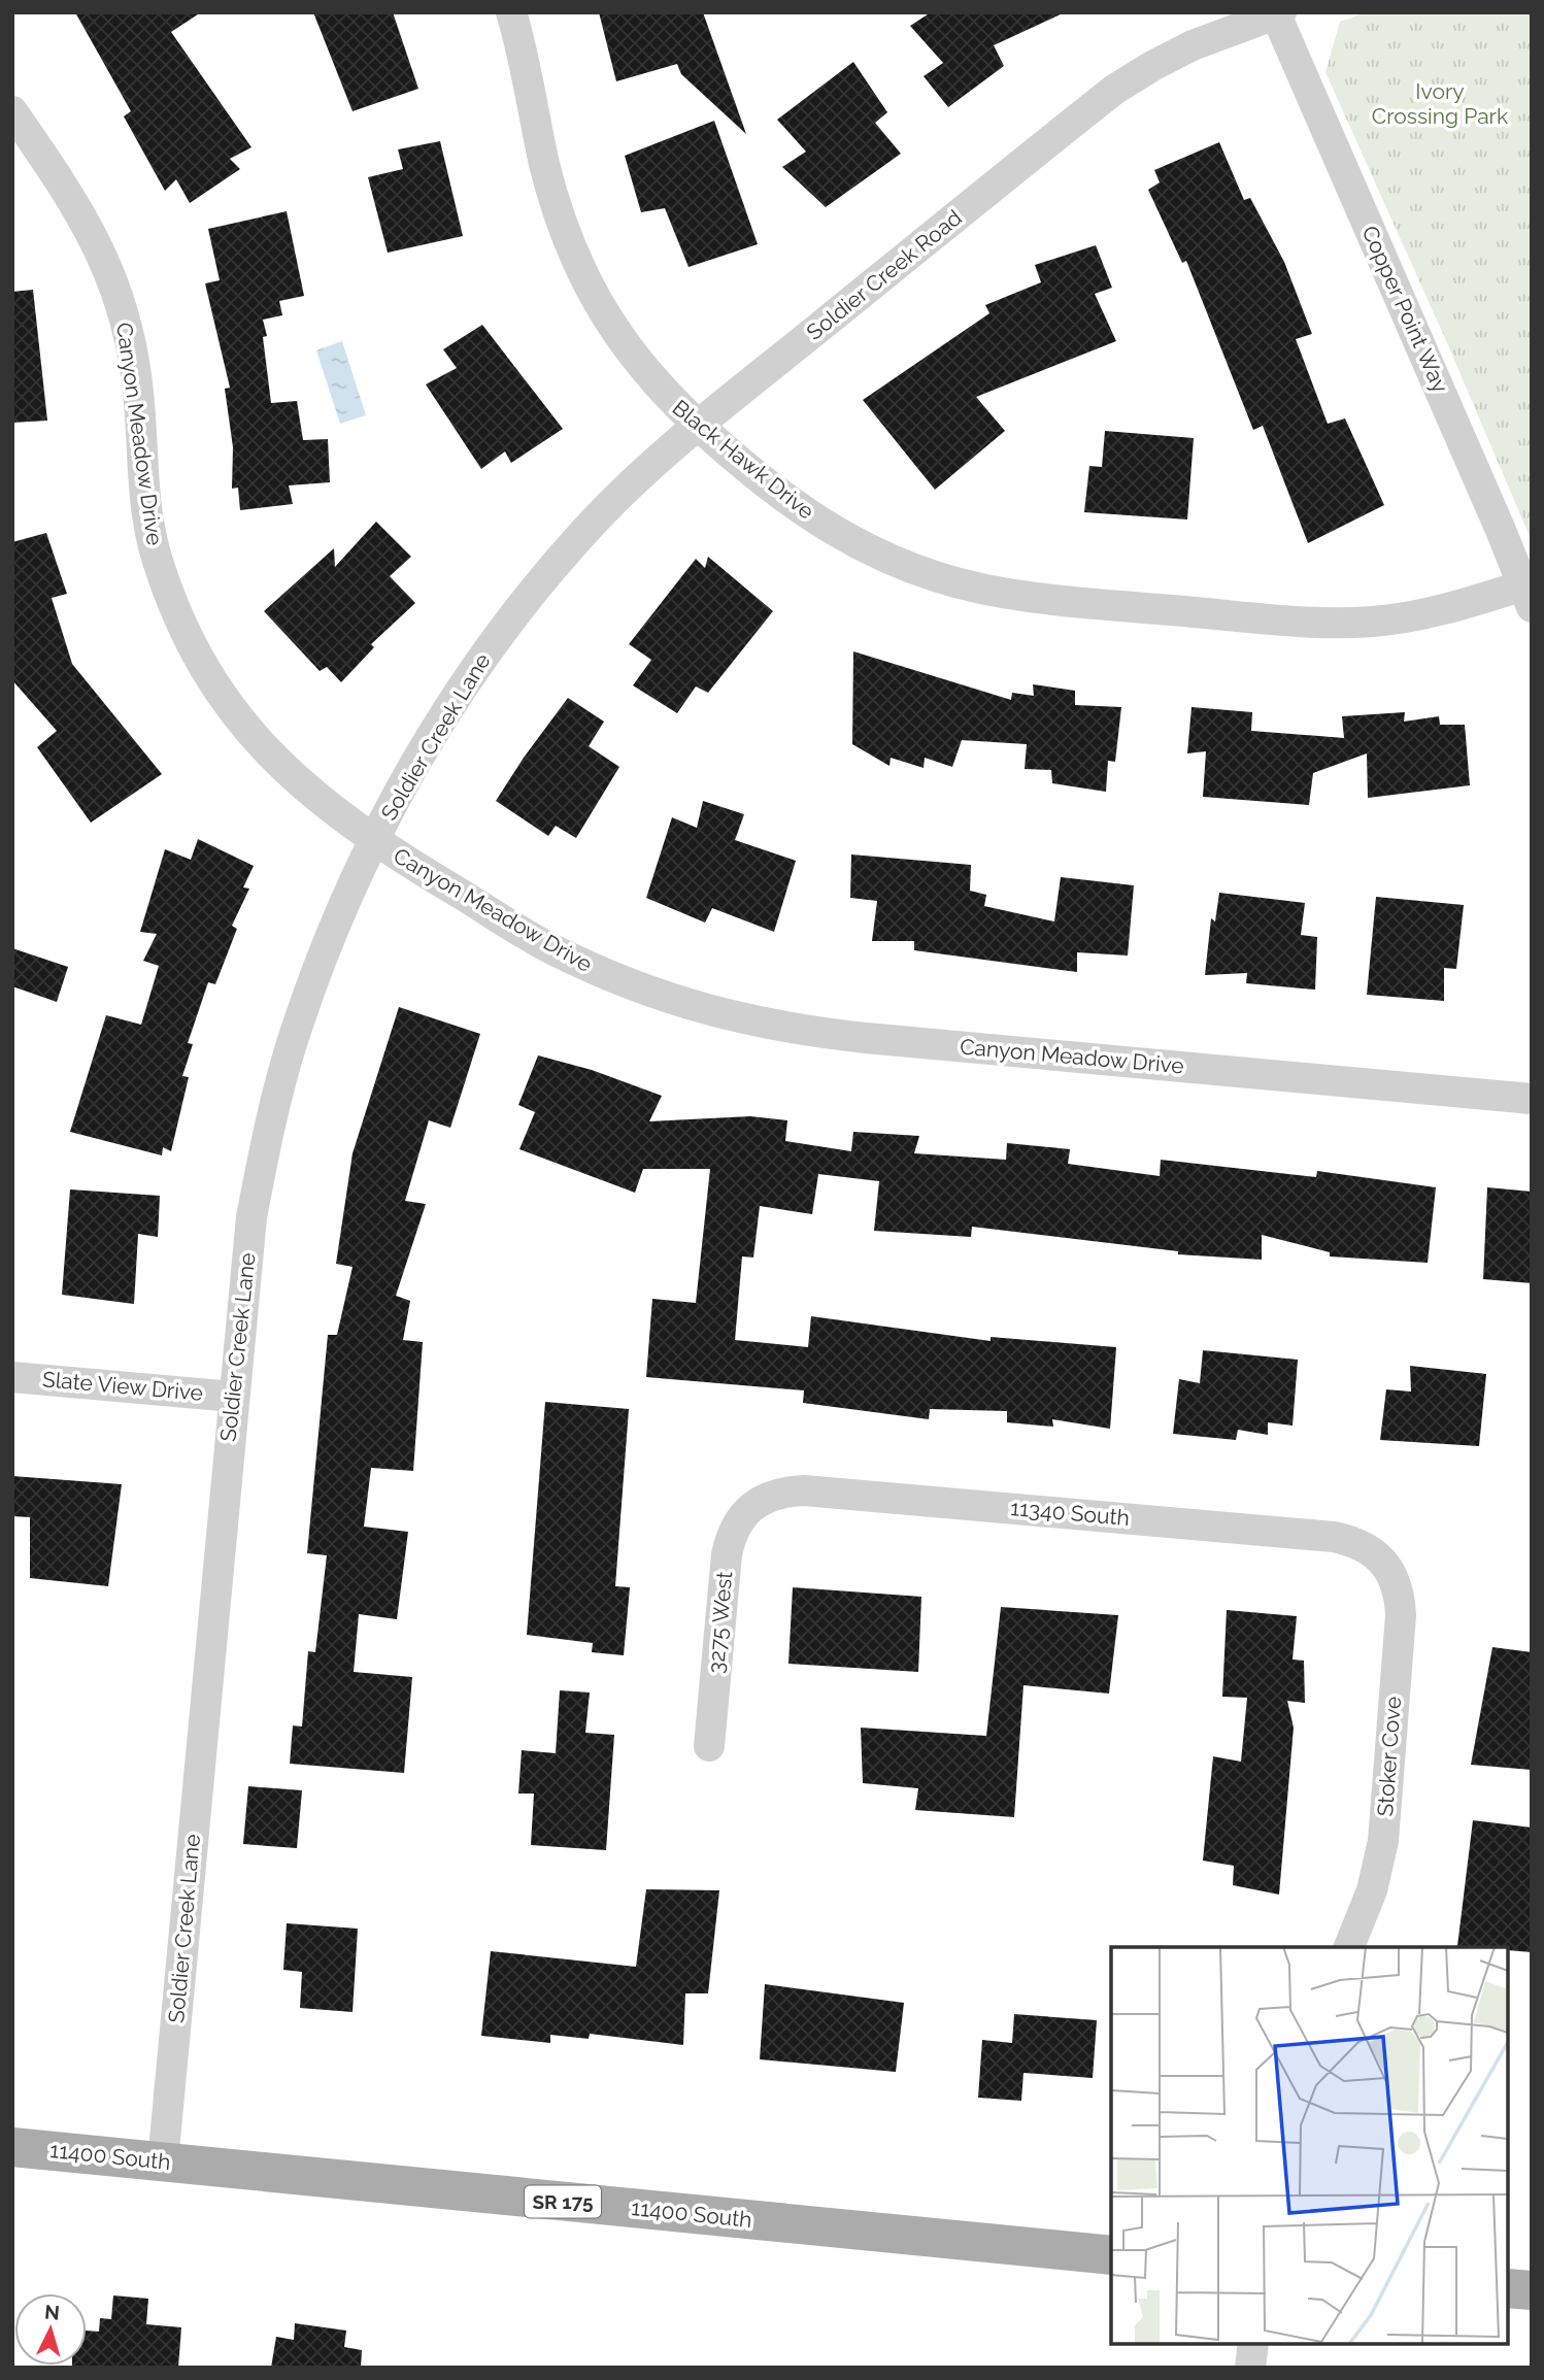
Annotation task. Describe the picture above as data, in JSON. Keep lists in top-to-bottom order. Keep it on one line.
{"streets":{"main road":["11400 South","SR 175"],"street":["Soldier Creek Road","Copper Point Way","Canyon Meadow Drive","Black Hawk Drive","Soldier Creek Lane","Slate View Drive","11340 South","3275 West","Stoker Cove"]},"crossings":[["Soldier Creek Road","Copper Point Way"],["Soldier Creek Road","Black Hawk Drive"],["Soldier Creek Road","Soldier Creek Lane"],["Copper Point Way","Black Hawk Drive"],["Canyon Meadow Drive","Soldier Creek Lane"],["Soldier Creek Lane","Slate View Drive"],["Soldier Creek Lane","11400 South"],["11340 South","3275 West"],["11340 South","Stoker Cove"]],"parks":["Ivory Crossing Park"],"north":"top"}
